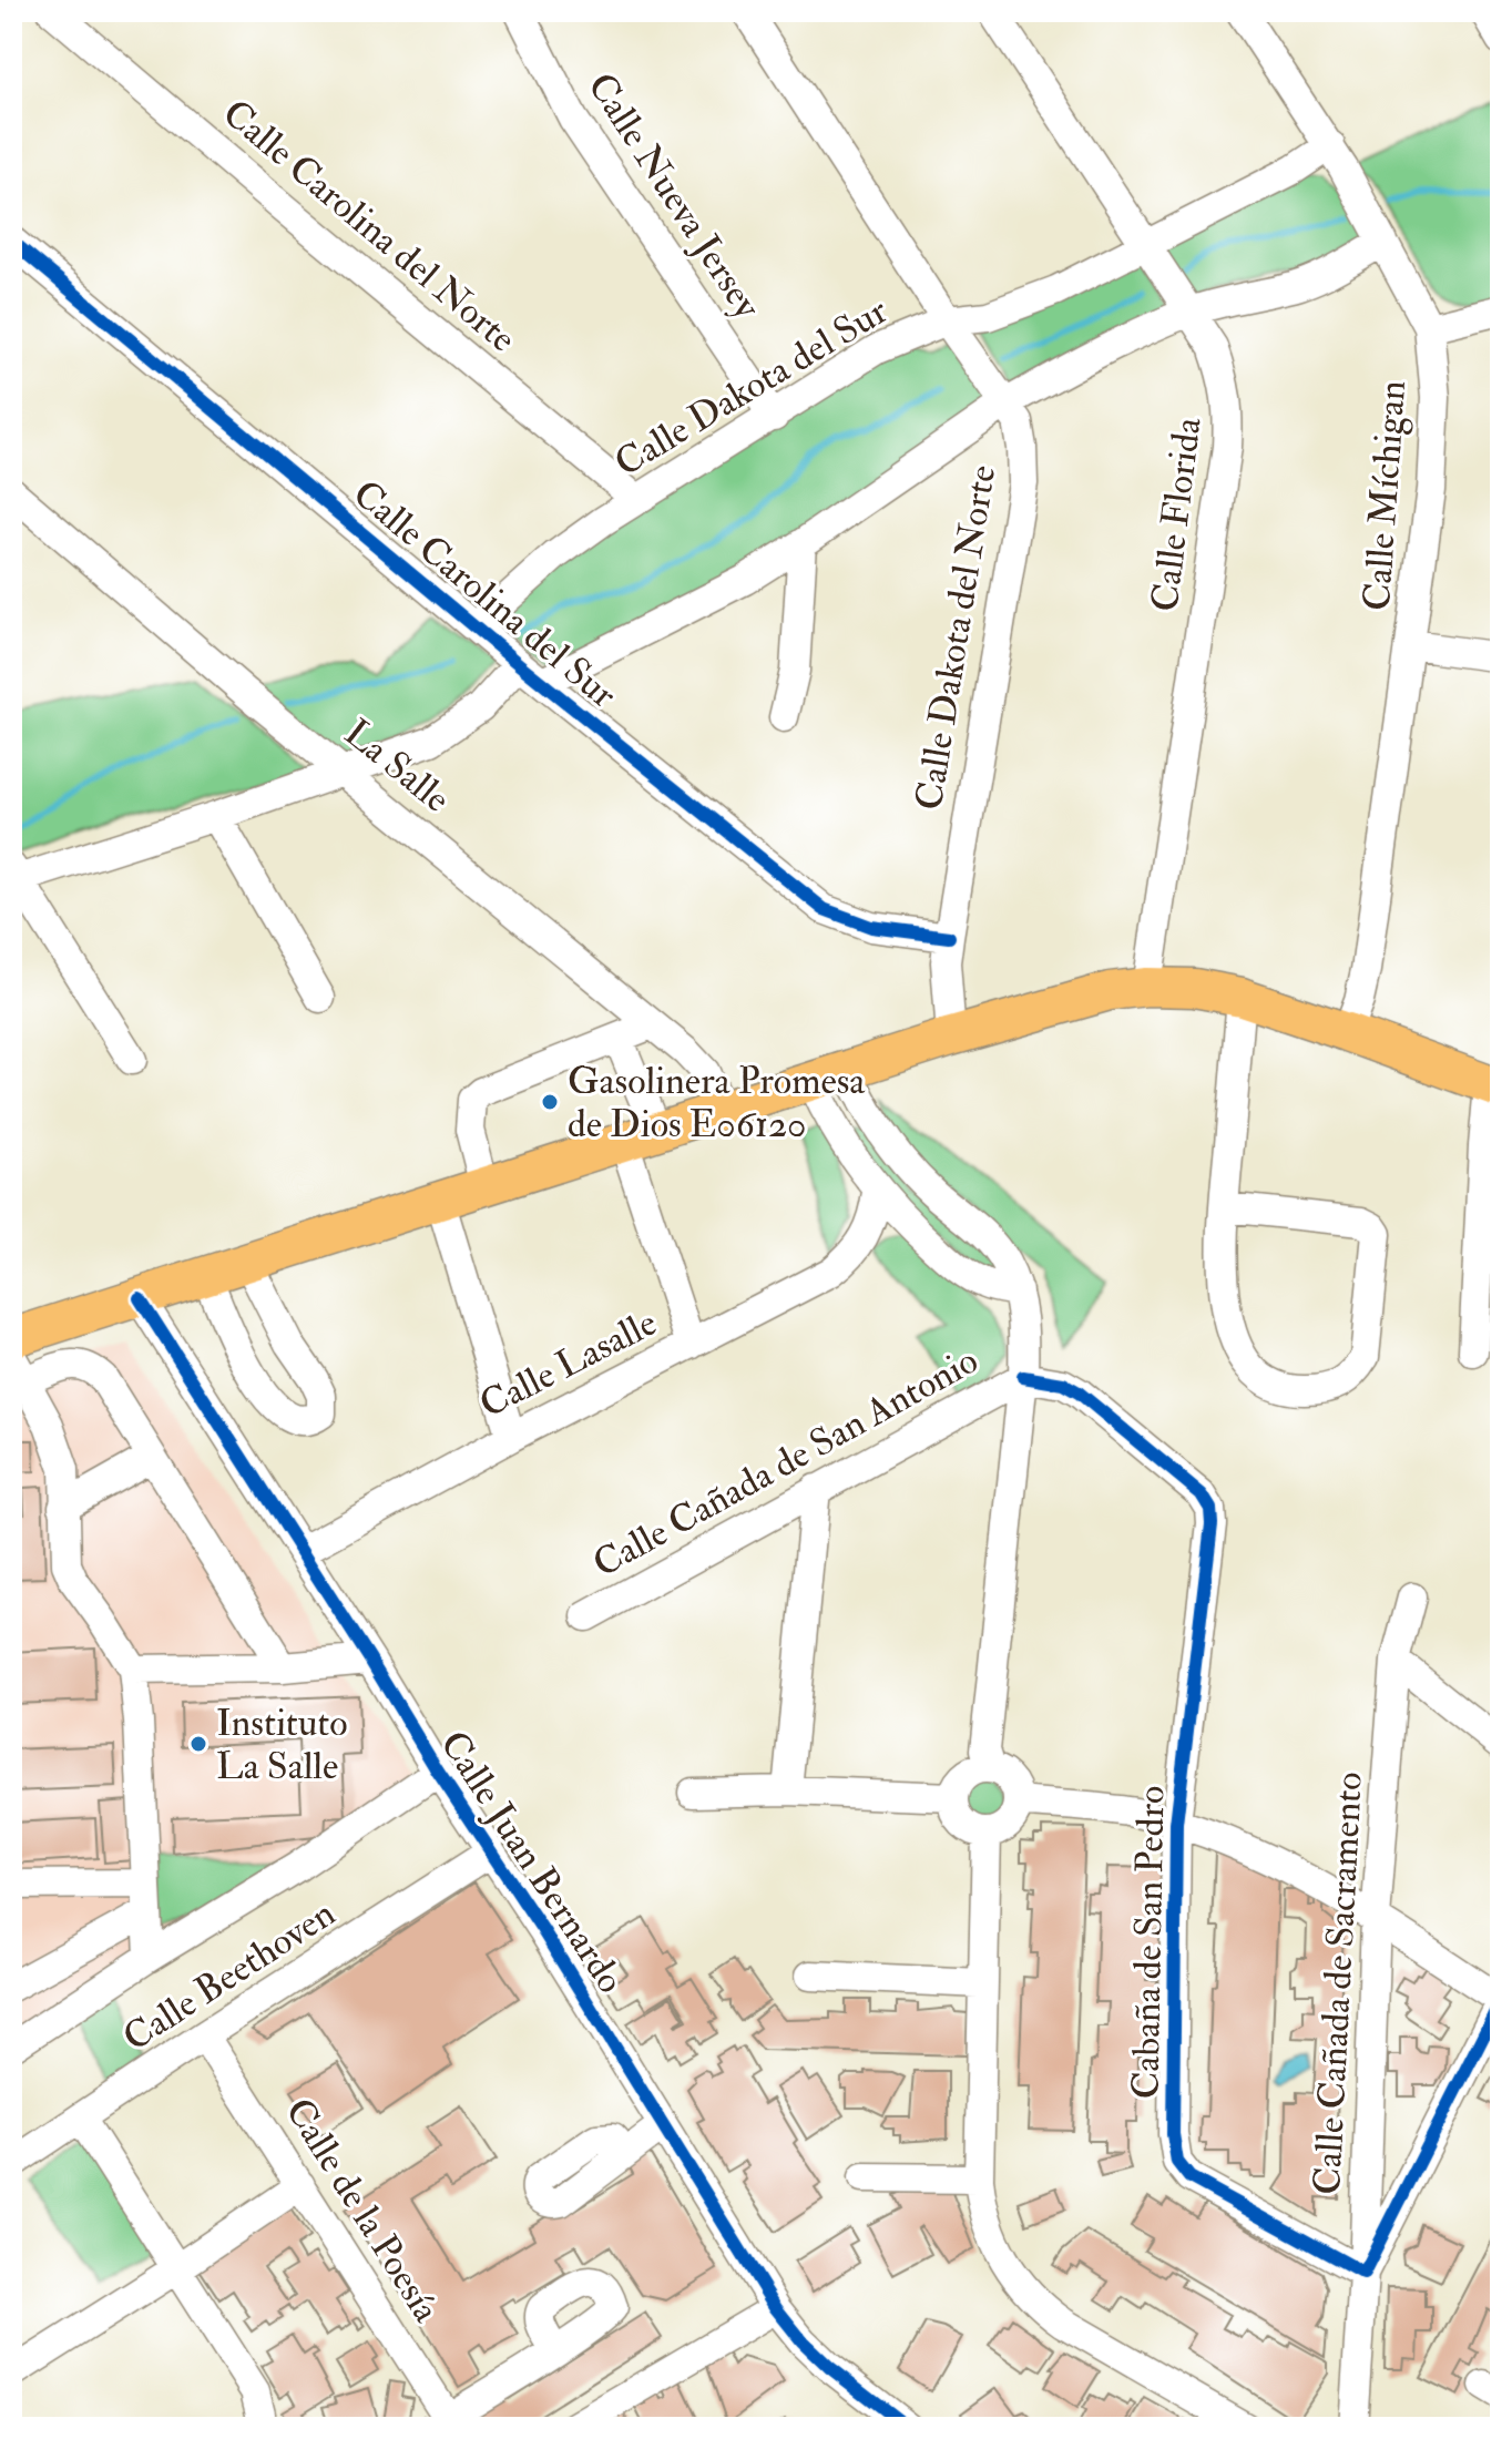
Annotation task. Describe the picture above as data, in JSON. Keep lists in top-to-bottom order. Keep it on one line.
{"streets":{"street":["Calle Nueva Jersey","Calle Carolina del Norte","Calle Dakota del Sur","Calle Míchigan","Calle Florida","Calle Carolina del Sur","Calle Dakota del Norte","La Salle","Calle Lasalle","Calle Cañada de San Antonio","Calle Juan Bernardo","Cabaña de San Pedro","Calle Beethoven","Calle Cañada de Sacramento","Calle de la Poesía"]},"crossings":[["Calle Nueva Jersey","Calle Dakota del Sur"],["Calle Carolina del Norte","Calle Dakota del Sur"],["Calle Dakota del Sur","Calle Míchigan"],["Calle Dakota del Sur","Calle Florida"],["Calle Dakota del Sur","Calle Carolina del Sur"],["Calle Dakota del Sur","Calle Dakota del Norte"],["Calle Carolina del Sur","Calle Dakota del Norte"],["Calle Lasalle","Calle Juan Bernardo"],["Calle Cañada de San Antonio","Cabaña de San Pedro"],["Calle Juan Bernardo","Calle Beethoven"],["Cabaña de San Pedro","Calle Cañada de Sacramento"],["Calle Beethoven","Calle de la Poesía"]],"places":["Gasolinera Promesa de Dios E06120","Instituto La Salle"]}
